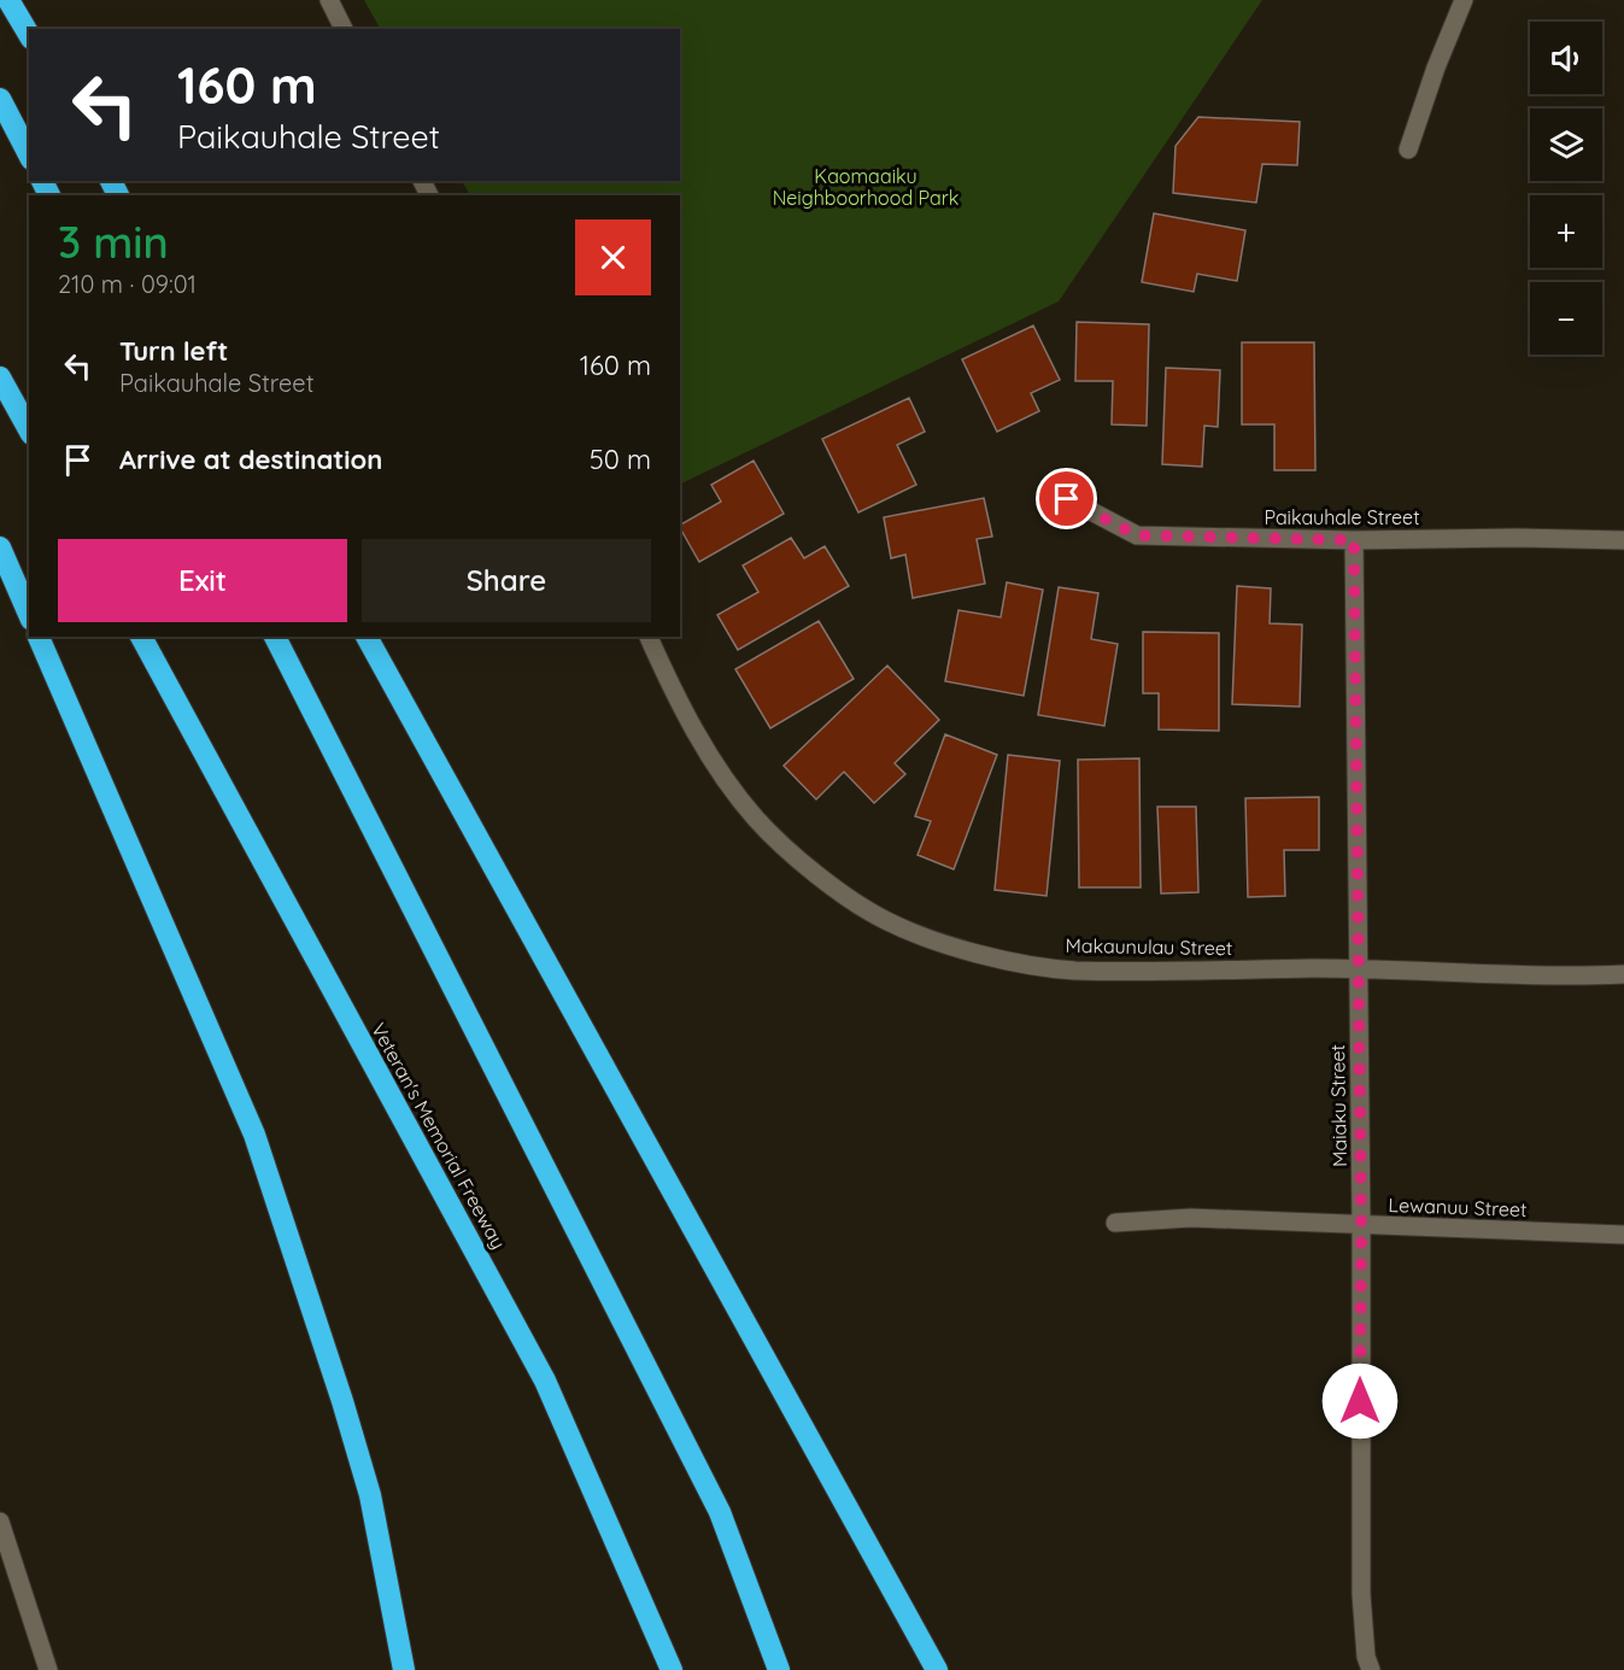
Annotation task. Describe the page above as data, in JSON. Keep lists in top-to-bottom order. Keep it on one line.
{"streets":{"highway":["Veteran's Memorial Freeway"],"street":["Paikauhale Street","Makaunulau Street","Maiaku Street","Lewanuu Street"]},"crossings":[["Paikauhale Street","Maiaku Street"],["Makaunulau Street","Maiaku Street"],["Maiaku Street","Lewanuu Street"]],"parks":["Kaomaaiku Neighboorhood Park"],"page":{"map_buttons":["+","−"],"turn":["160 m","Paikauhale Street"],"heading":["3 min","210 m · 09:01"],"list":[{"name":"Turn left","note":"Paikauhale Street","value":"160 m"},{"name":"Arrive at destination","value":"50 m"}],"buttons":["Exit","Share"]}}
